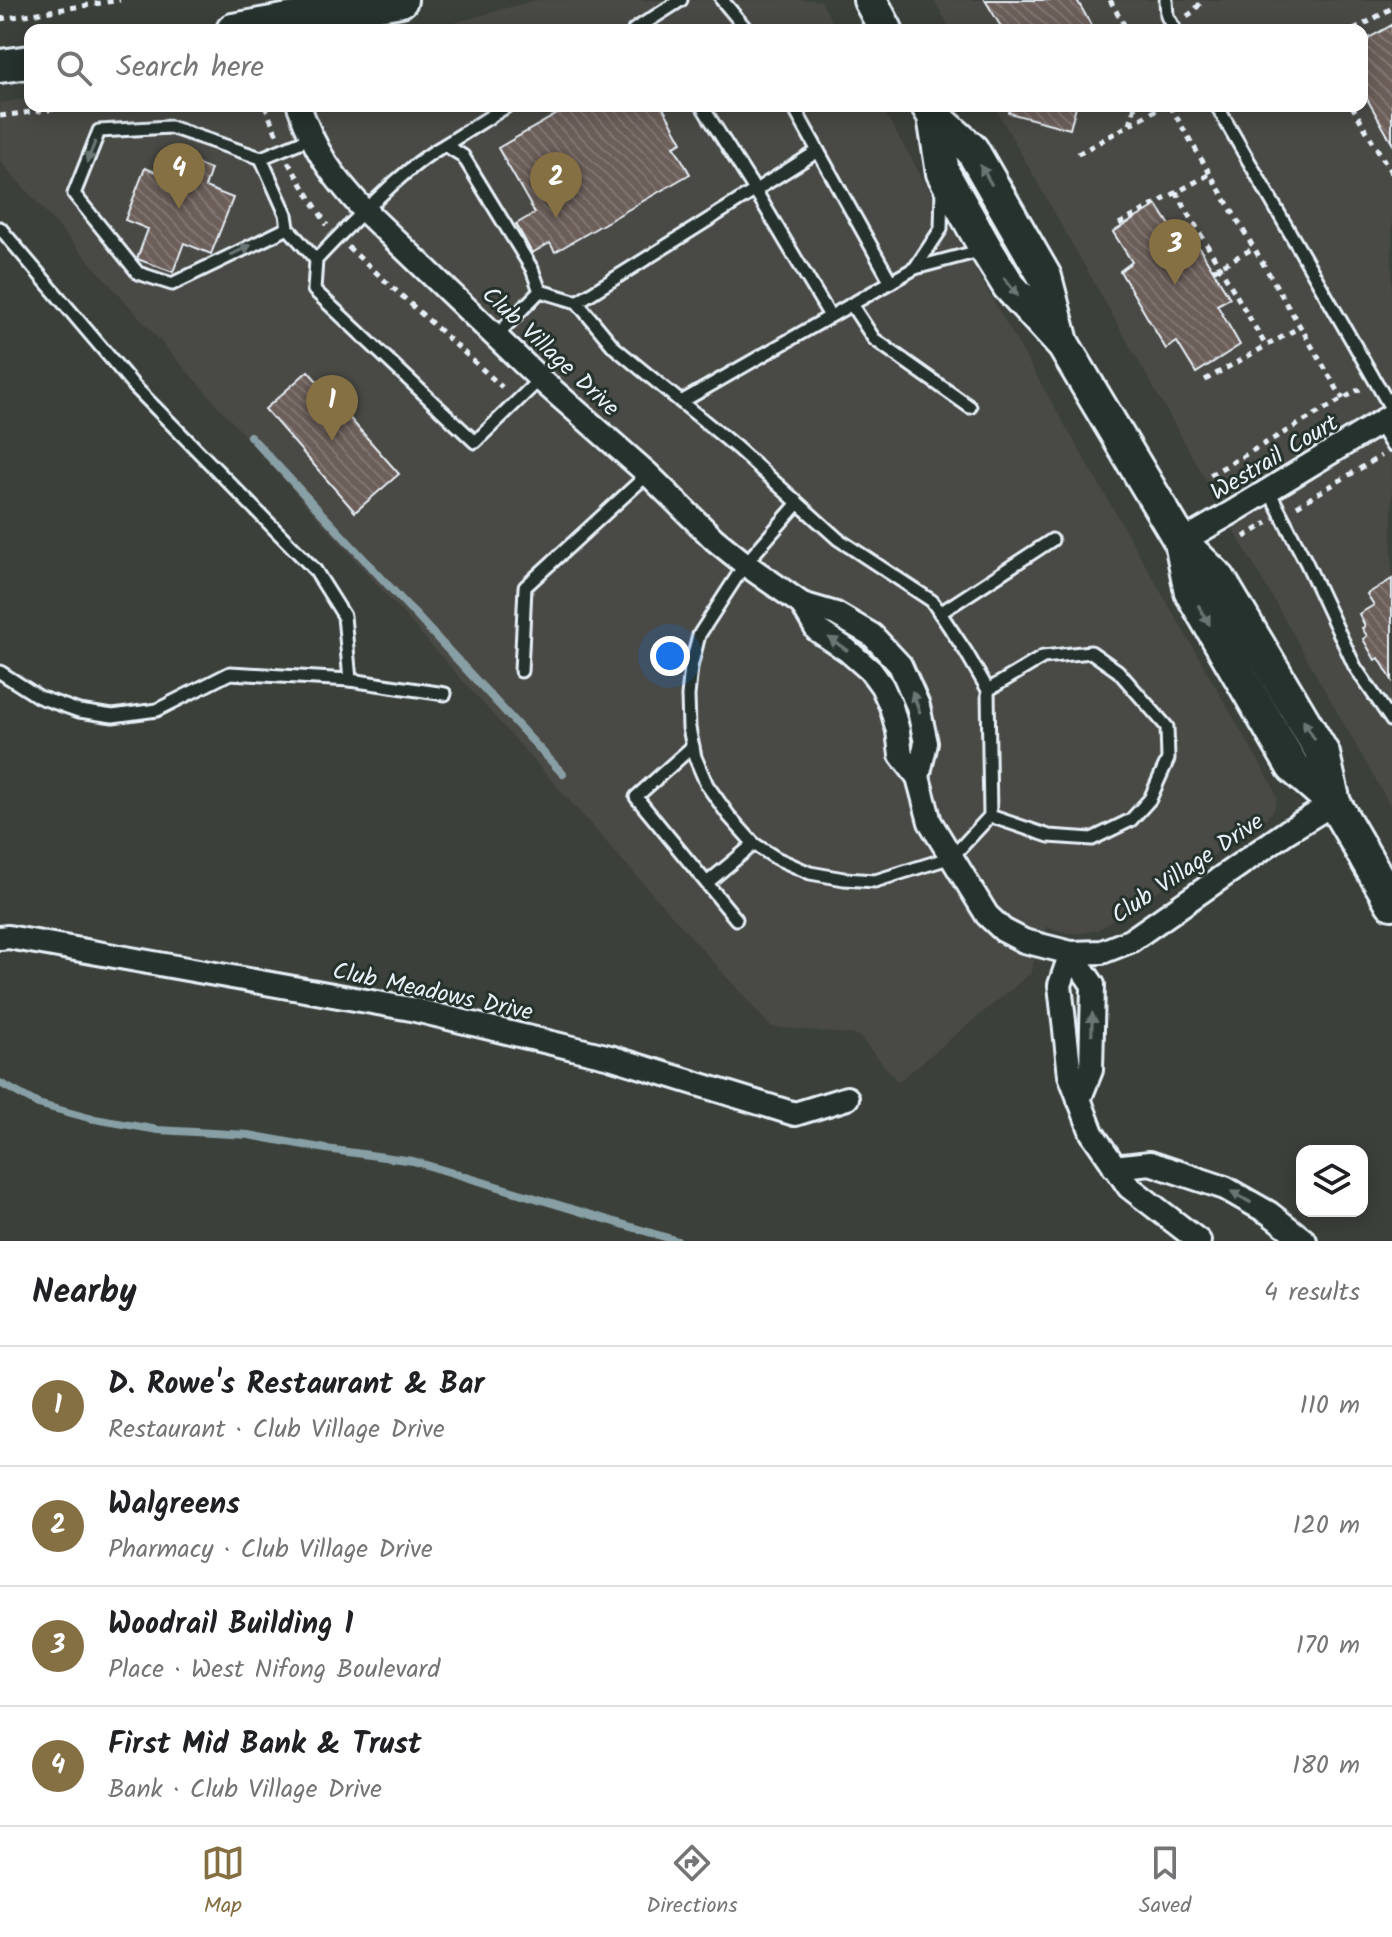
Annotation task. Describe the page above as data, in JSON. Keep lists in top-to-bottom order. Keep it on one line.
{"streets":{"street":["Club Village Drive","Westrail Court","Club Meadows Drive"]},"page":{"search":"Search here","pins":["4","2","3","1"],"heading":["Nearby","4 results"],"list":[{"mark":"1","name":"D. Rowe's Restaurant & Bar","note":"Restaurant · Club Village Drive","value":"110 m"},{"mark":"2","name":"Walgreens","note":"Pharmacy · Club Village Drive","value":"120 m"},{"mark":"3","name":"Woodrail Building 1","note":"Place · West Nifong Boulevard","value":"170 m"},{"mark":"4","name":"First Mid Bank & Trust","note":"Bank · Club Village Drive","value":"180 m"}],"nav":["Map","Directions","Saved"]}}
